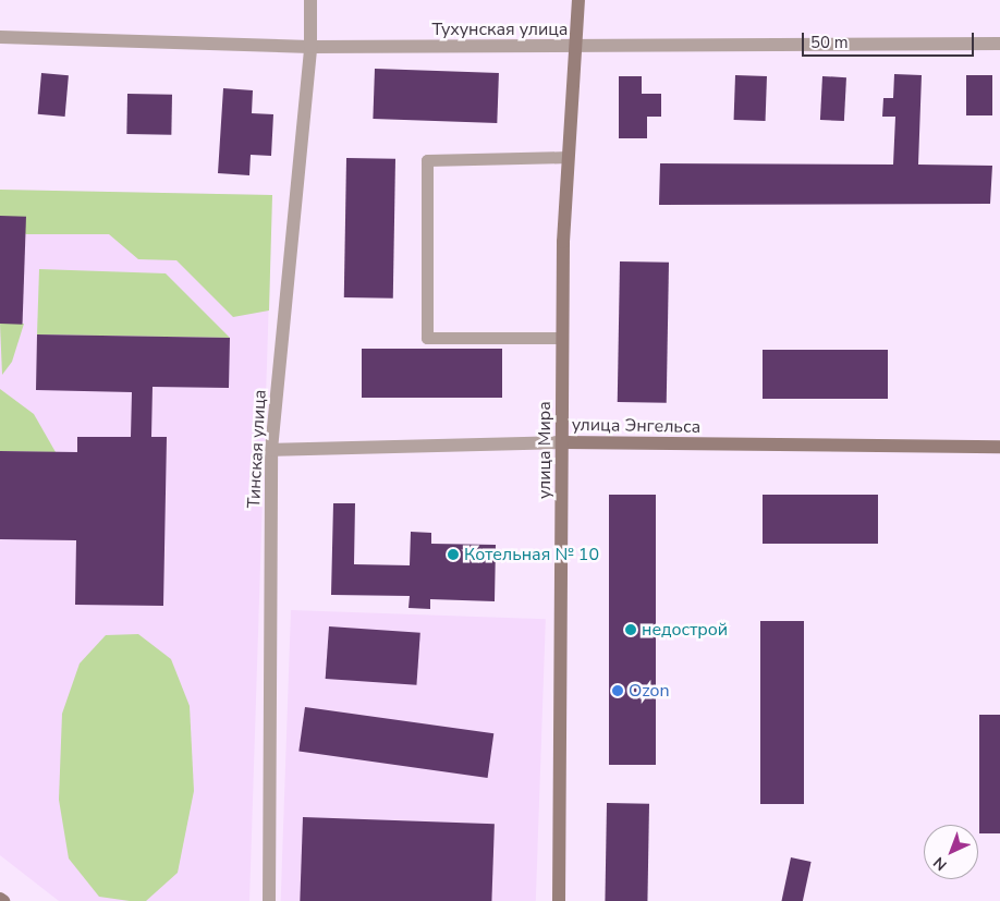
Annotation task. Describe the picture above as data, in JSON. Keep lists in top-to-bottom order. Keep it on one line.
{"streets":{"main road":["улица Энгельса","улица Мира"],"street":["Тухунская улица","Тинская улица"]},"crossings":[["Тухунская улица","Тинская улица"],["Тухунская улица","улица Мира"],["улица Энгельса","Тинская улица"],["улица Энгельса","улица Мира"]],"places":["Котельная № 10","недострой","Ozon"],"scale_bar":"50 m","north":"bottom left"}
